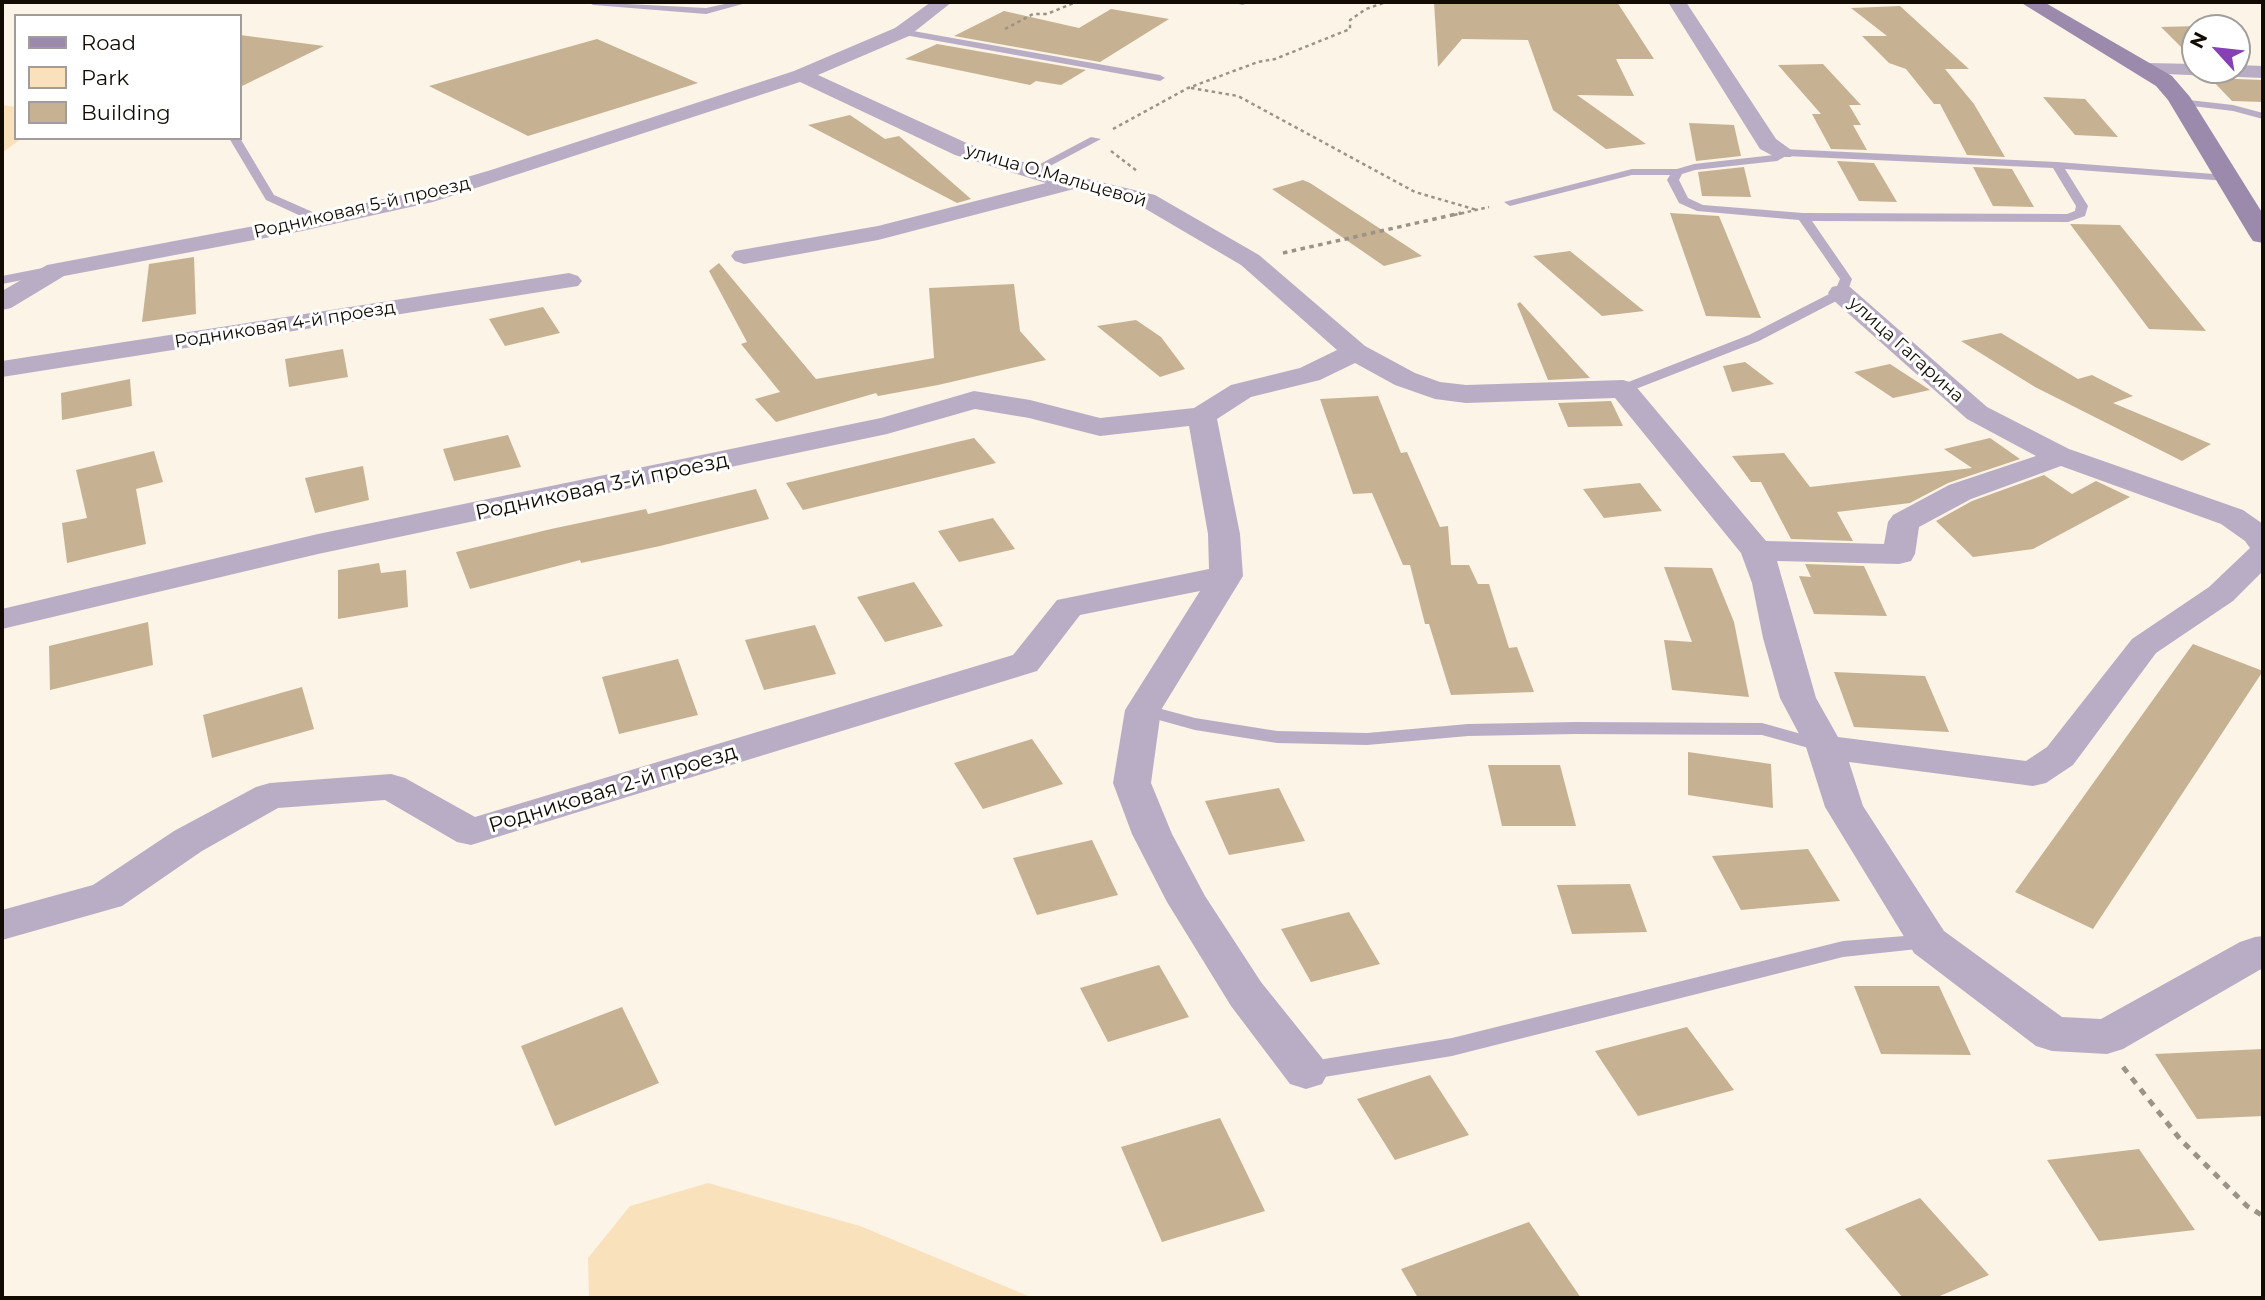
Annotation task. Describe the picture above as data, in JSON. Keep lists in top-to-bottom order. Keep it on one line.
{"streets":{"street":["улица О.Мальцевой","Родниковая 5-й проезд","Родниковая 4-й проезд","улица Гагарина","Родниковая 3-й проезд","Родниковая 2-й проезд"]},"crossings":[["улица О.Мальцевой","Родниковая 5-й проезд"]],"legend":["Road","Park","Building"],"north":"top left"}
